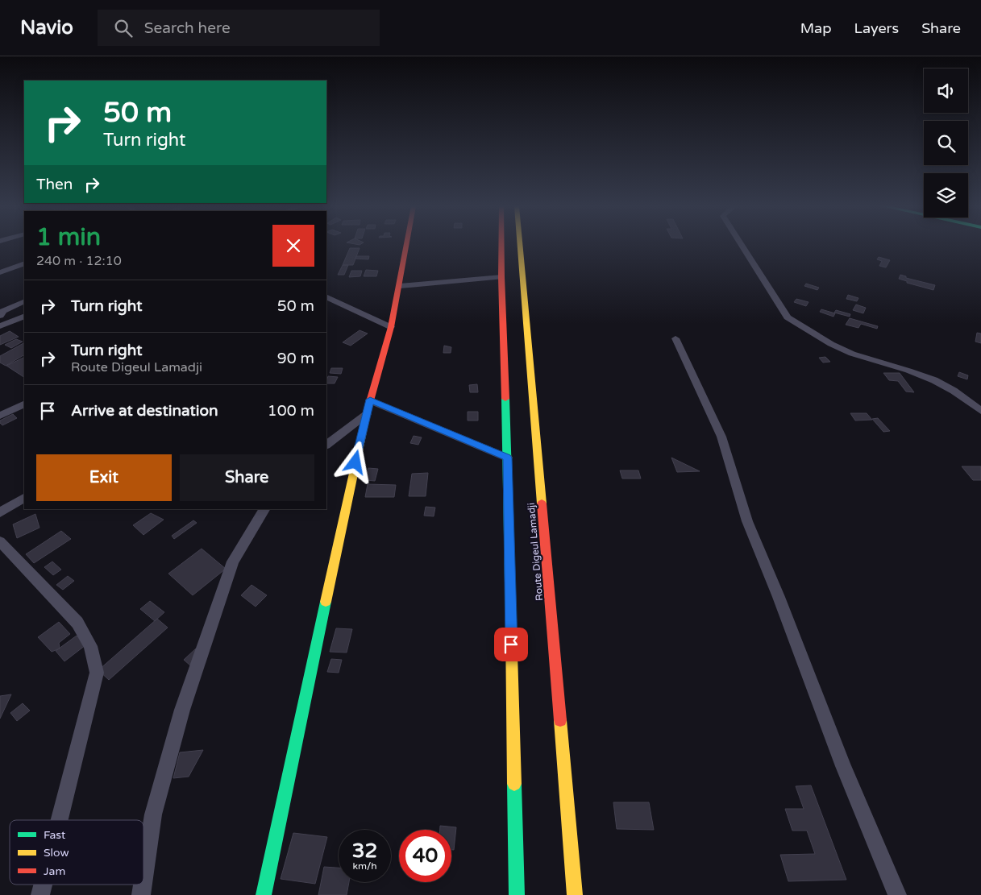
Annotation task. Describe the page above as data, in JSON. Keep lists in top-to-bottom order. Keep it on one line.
{"streets":{"main road":["Route Digeul Lamadji"]},"legend":["Fast","Slow","Jam"],"page":{"header":"Navio","search":"Search here","nav":["Map","Layers","Share"],"turn":["50 m","Turn right"],"then":"Then","heading":["1 min","240 m · 12:10"],"list":[{"name":"Turn right","value":"50 m"},{"name":"Turn right","note":"Route Digeul Lamadji","value":"90 m"},{"name":"Arrive at destination","value":"100 m"}],"buttons":["Exit","Share"],"speed":"32 km/h","limit":"40"}}
